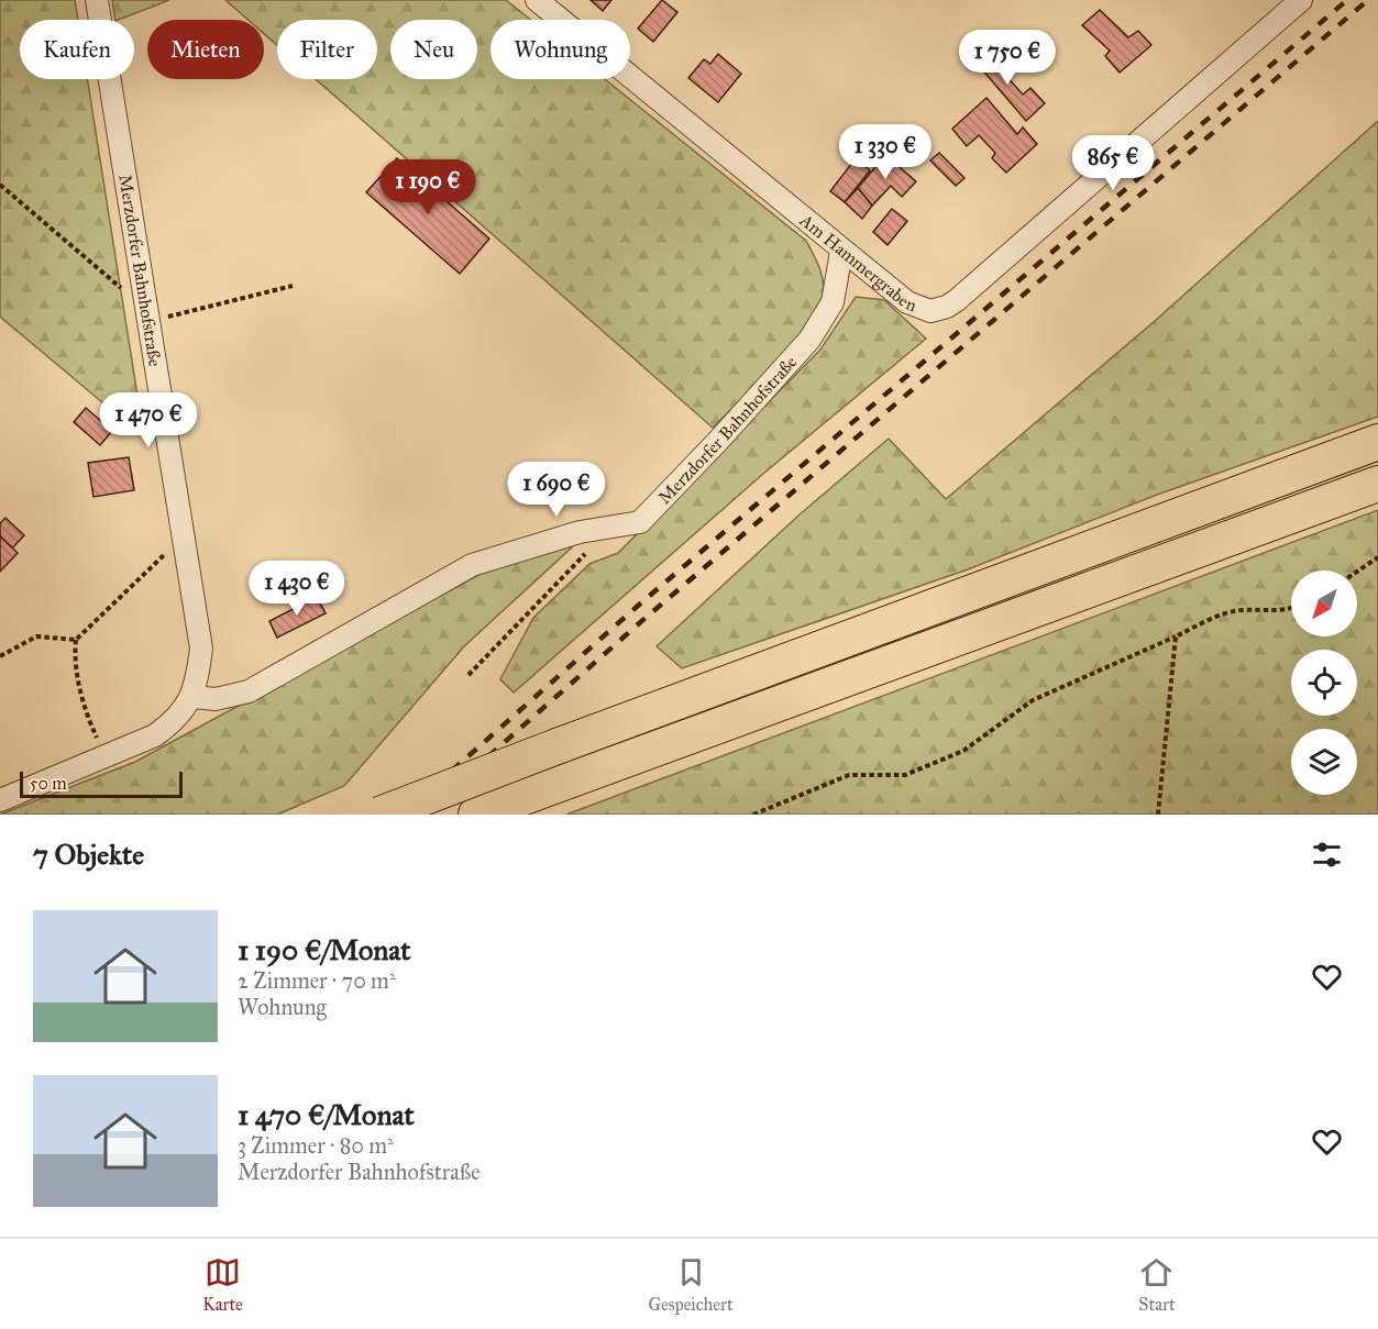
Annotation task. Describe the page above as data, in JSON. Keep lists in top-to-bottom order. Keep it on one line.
{"streets":{"street":["Am Hammergraben","Merzdorfer Bahnhofstraße"]},"crossings":[["Am Hammergraben","Merzdorfer Bahnhofstraße"]],"scale_bar":"50 m","north":"bottom left","page":{"chip":["Kaufen","Mieten","Filter","Neu","Wohnung"],"price":["1 750 €","1 330 €","865 €","1 190 €","1 470 €","1 690 €","1 430 €"],"scale":"50 m","heading":"7 Objekte","list":[{"name":"1 190 €/Monat","note":"2 Zimmer · 70 m² · Wohnung"},{"name":"1 470 €/Monat","note":"3 Zimmer · 80 m² · Merzdorfer Bahnhofstraße"}],"tabs":["Karte","Gespeichert","Start"]}}
